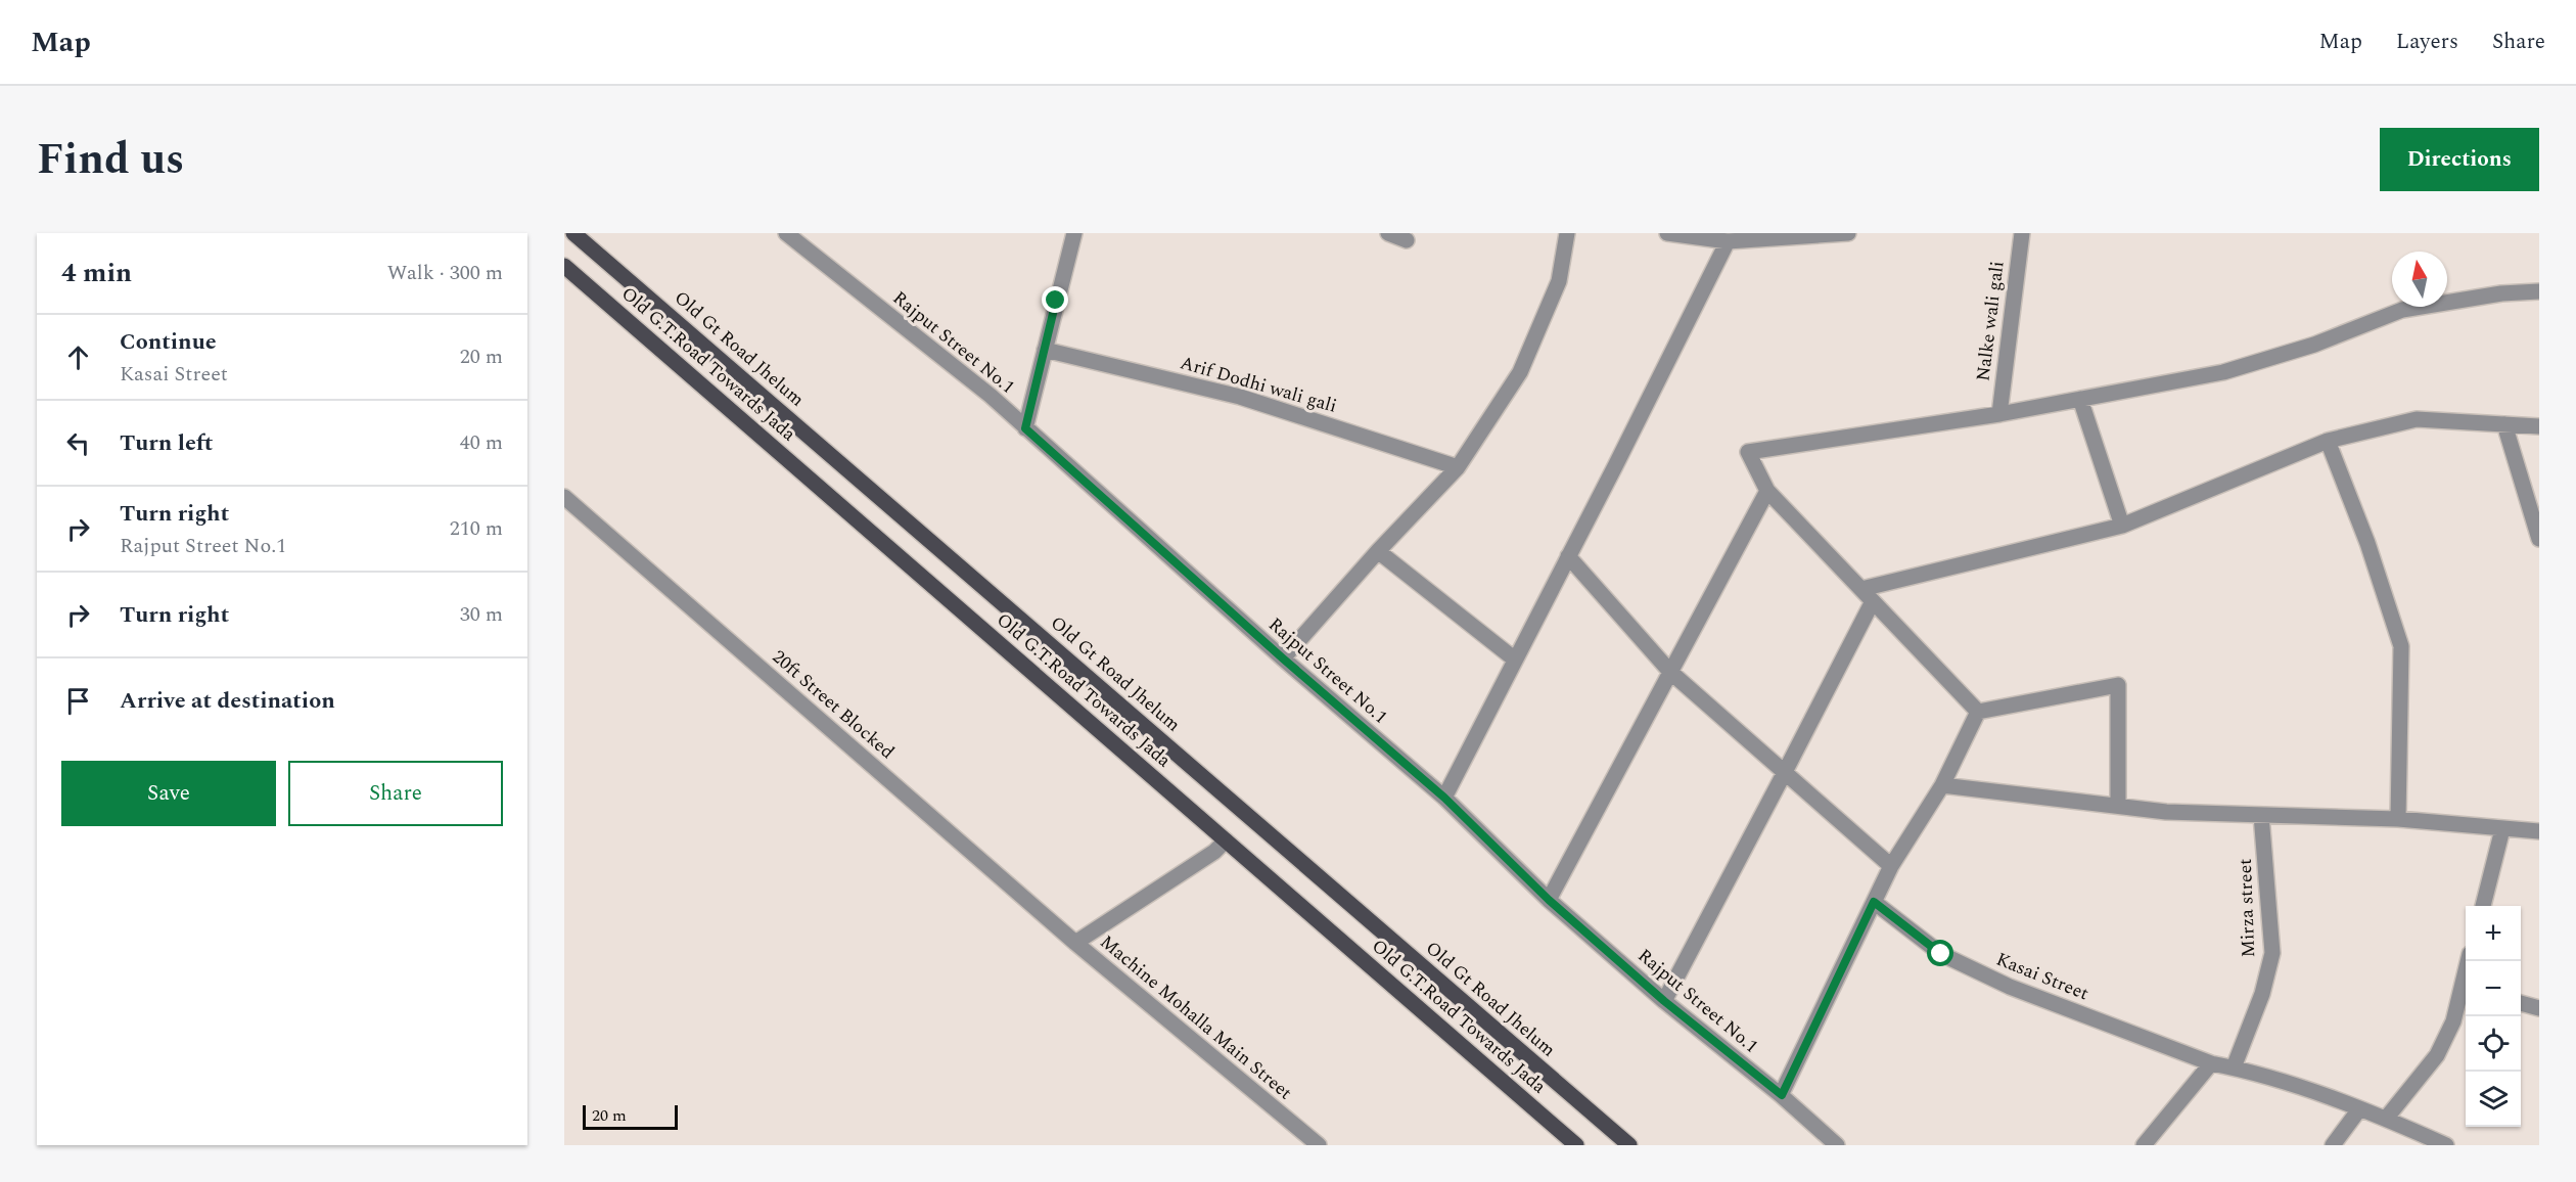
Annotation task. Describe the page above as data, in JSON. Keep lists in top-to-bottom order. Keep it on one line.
{"streets":{"main road":["Old Gt Road Jhelum","Old G.T.Road Towards Jada"],"street":["Nalke wali gali","Rajput Street No.1","Arif Dodhi wali gali","20ft Street Blocked","Mirza street","Kasai Street","Machine Mohalla Main Street"]},"crossings":[["Old G.T.Road Towards Jada","Machine Mohalla Main Street"],["20ft Street Blocked","Machine Mohalla Main Street"],["Mirza street","Kasai Street"]],"scale_bar":"20 m","north":"top","page":{"header":"Map","nav":["Map","Layers","Share"],"title":"Find us","buttons":["Directions",["Save","Share"]],"heading":["4 min","Walk · 300 m"],"list":[["Continue","Kasai Street","20 m"],["Turn left","40 m"],["Turn right","Rajput Street No.1","210 m"],["Turn right","30 m"],"Arrive at destination"],"map_buttons":["+","−"],"scale":"20 m"}}
